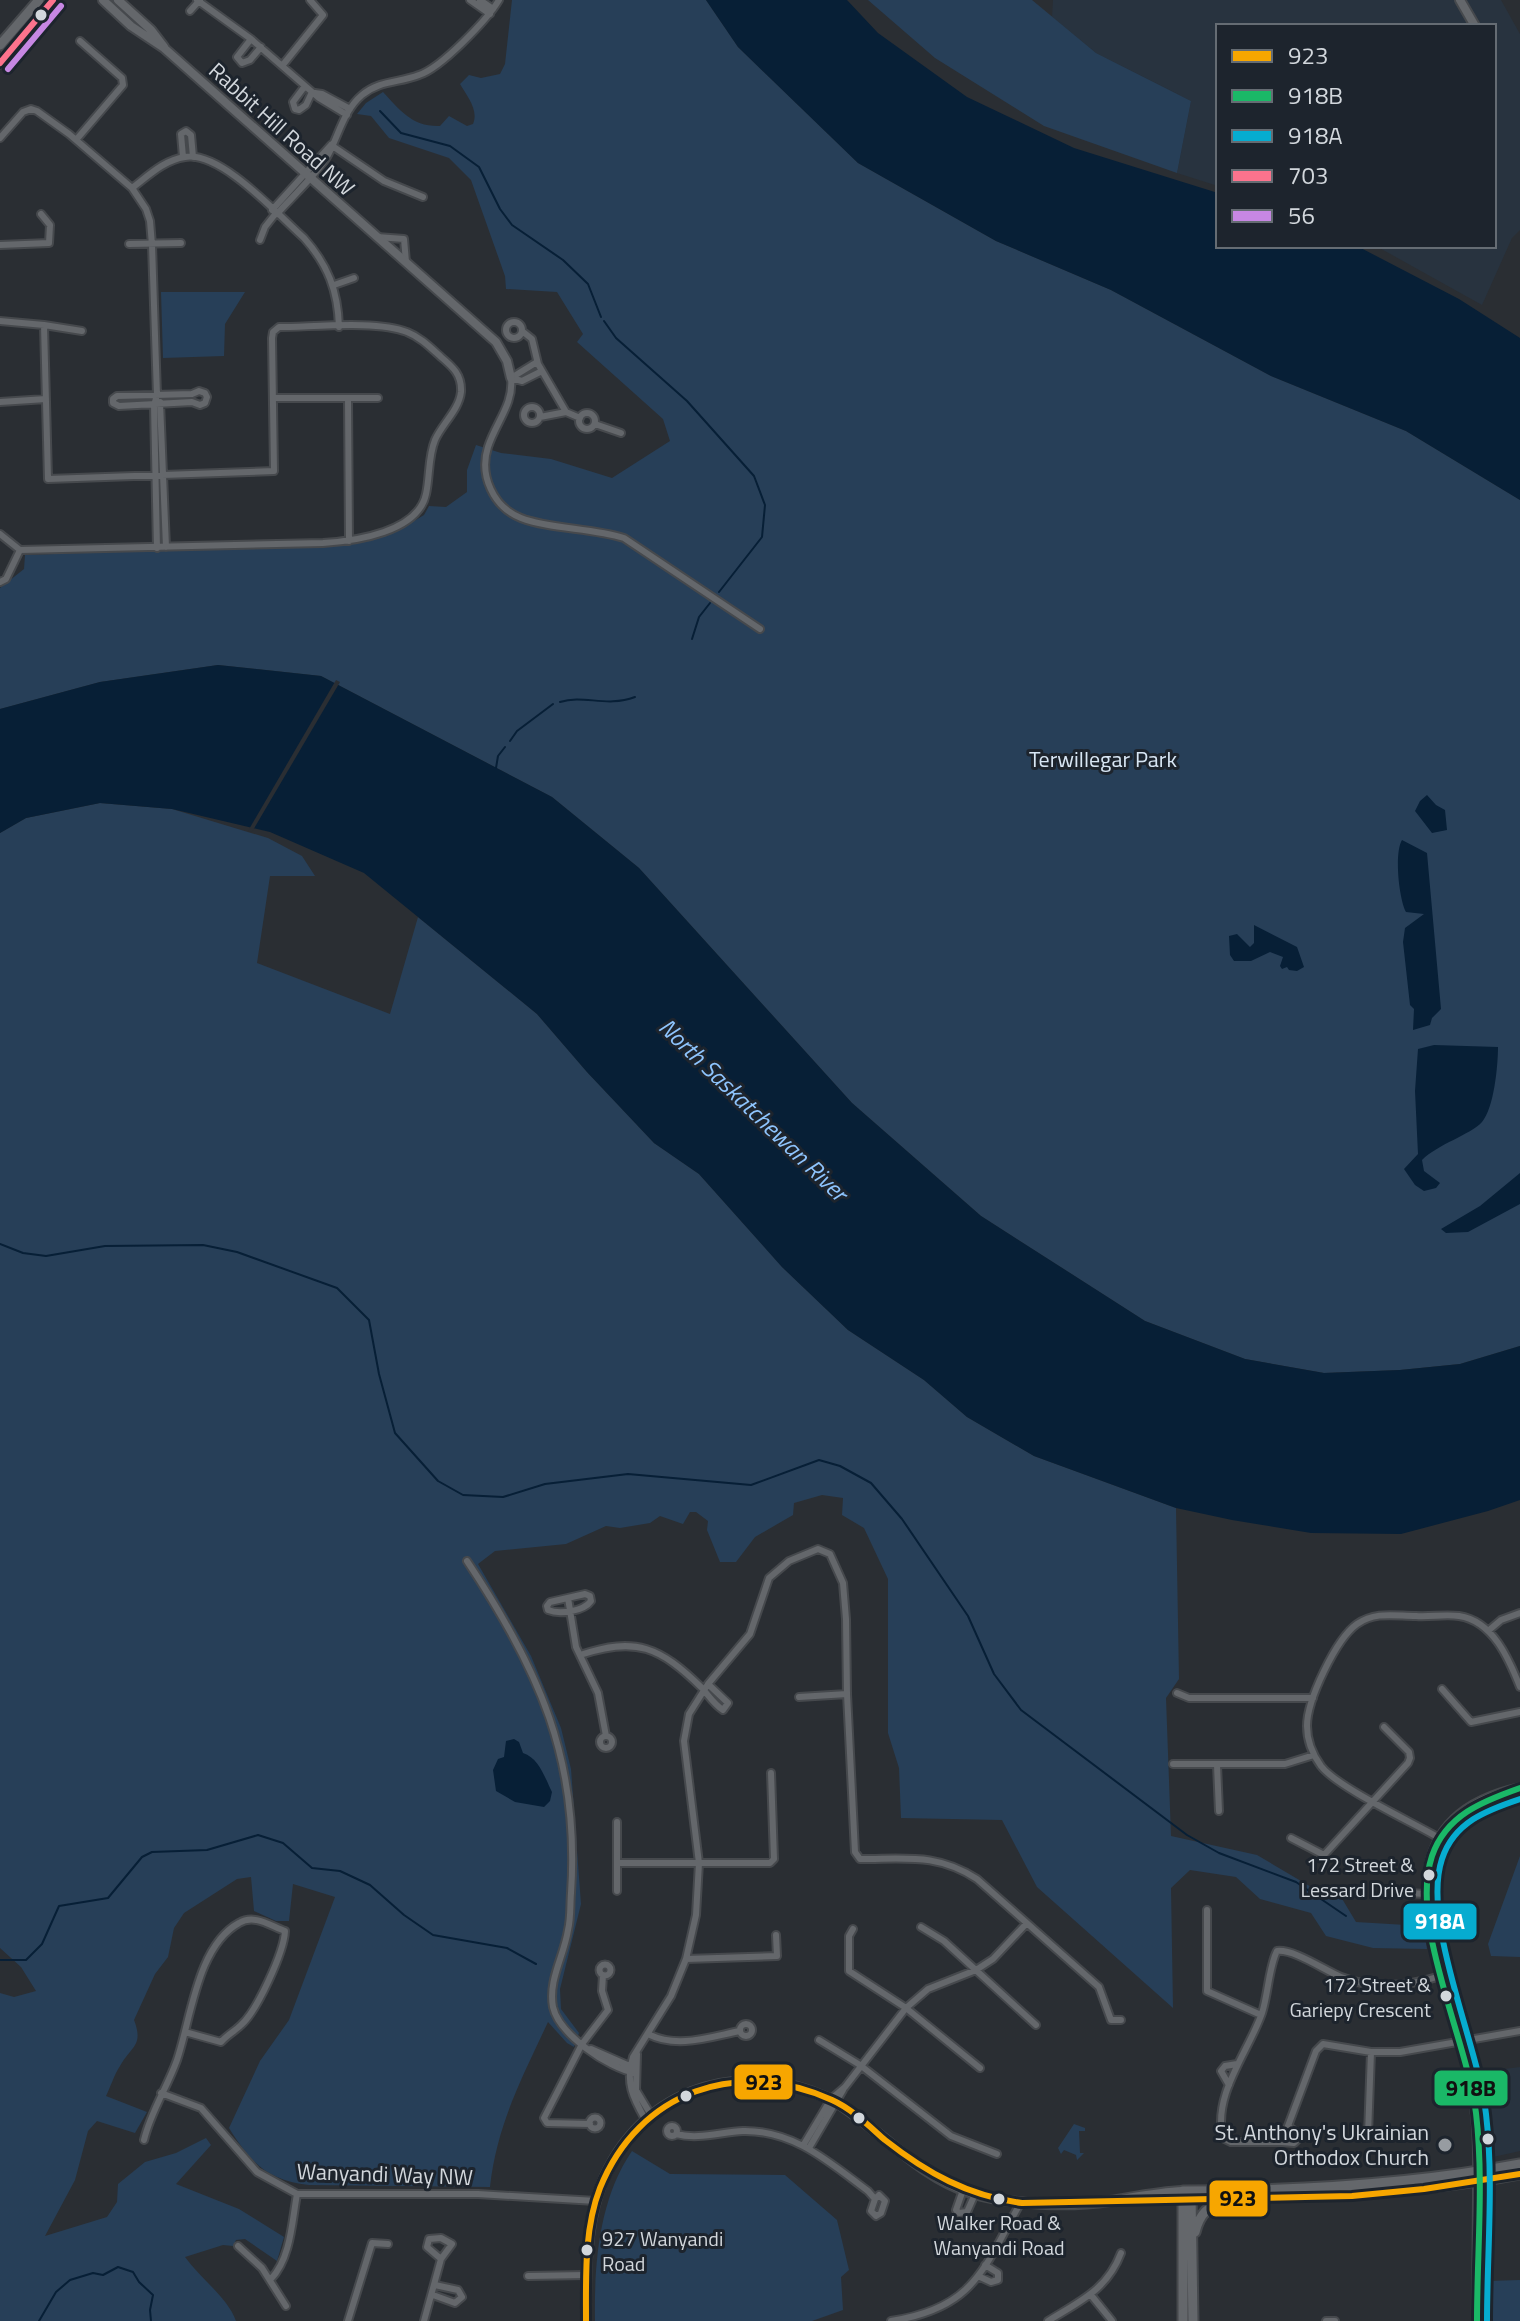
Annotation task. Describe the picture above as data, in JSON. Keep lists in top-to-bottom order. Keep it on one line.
{"streets":{"street":["Rabbit Hill Road NW","Wanyandi Way NW"]},"water":["North Saskatchewan River"],"parks":["Terwillegar Park"],"places":["172 Street & Lessard Drive","172 Street & Gariepy Crescent","St. Anthony's Ukrainian Orthodox Church","Walker Road & Wanyandi Road","927 Wanyandi Road"],"lines":["transit line 703","transit line 56","transit line 918B","transit line 918A","transit line 923"],"legend":["923","918B","918A","703","56"]}
